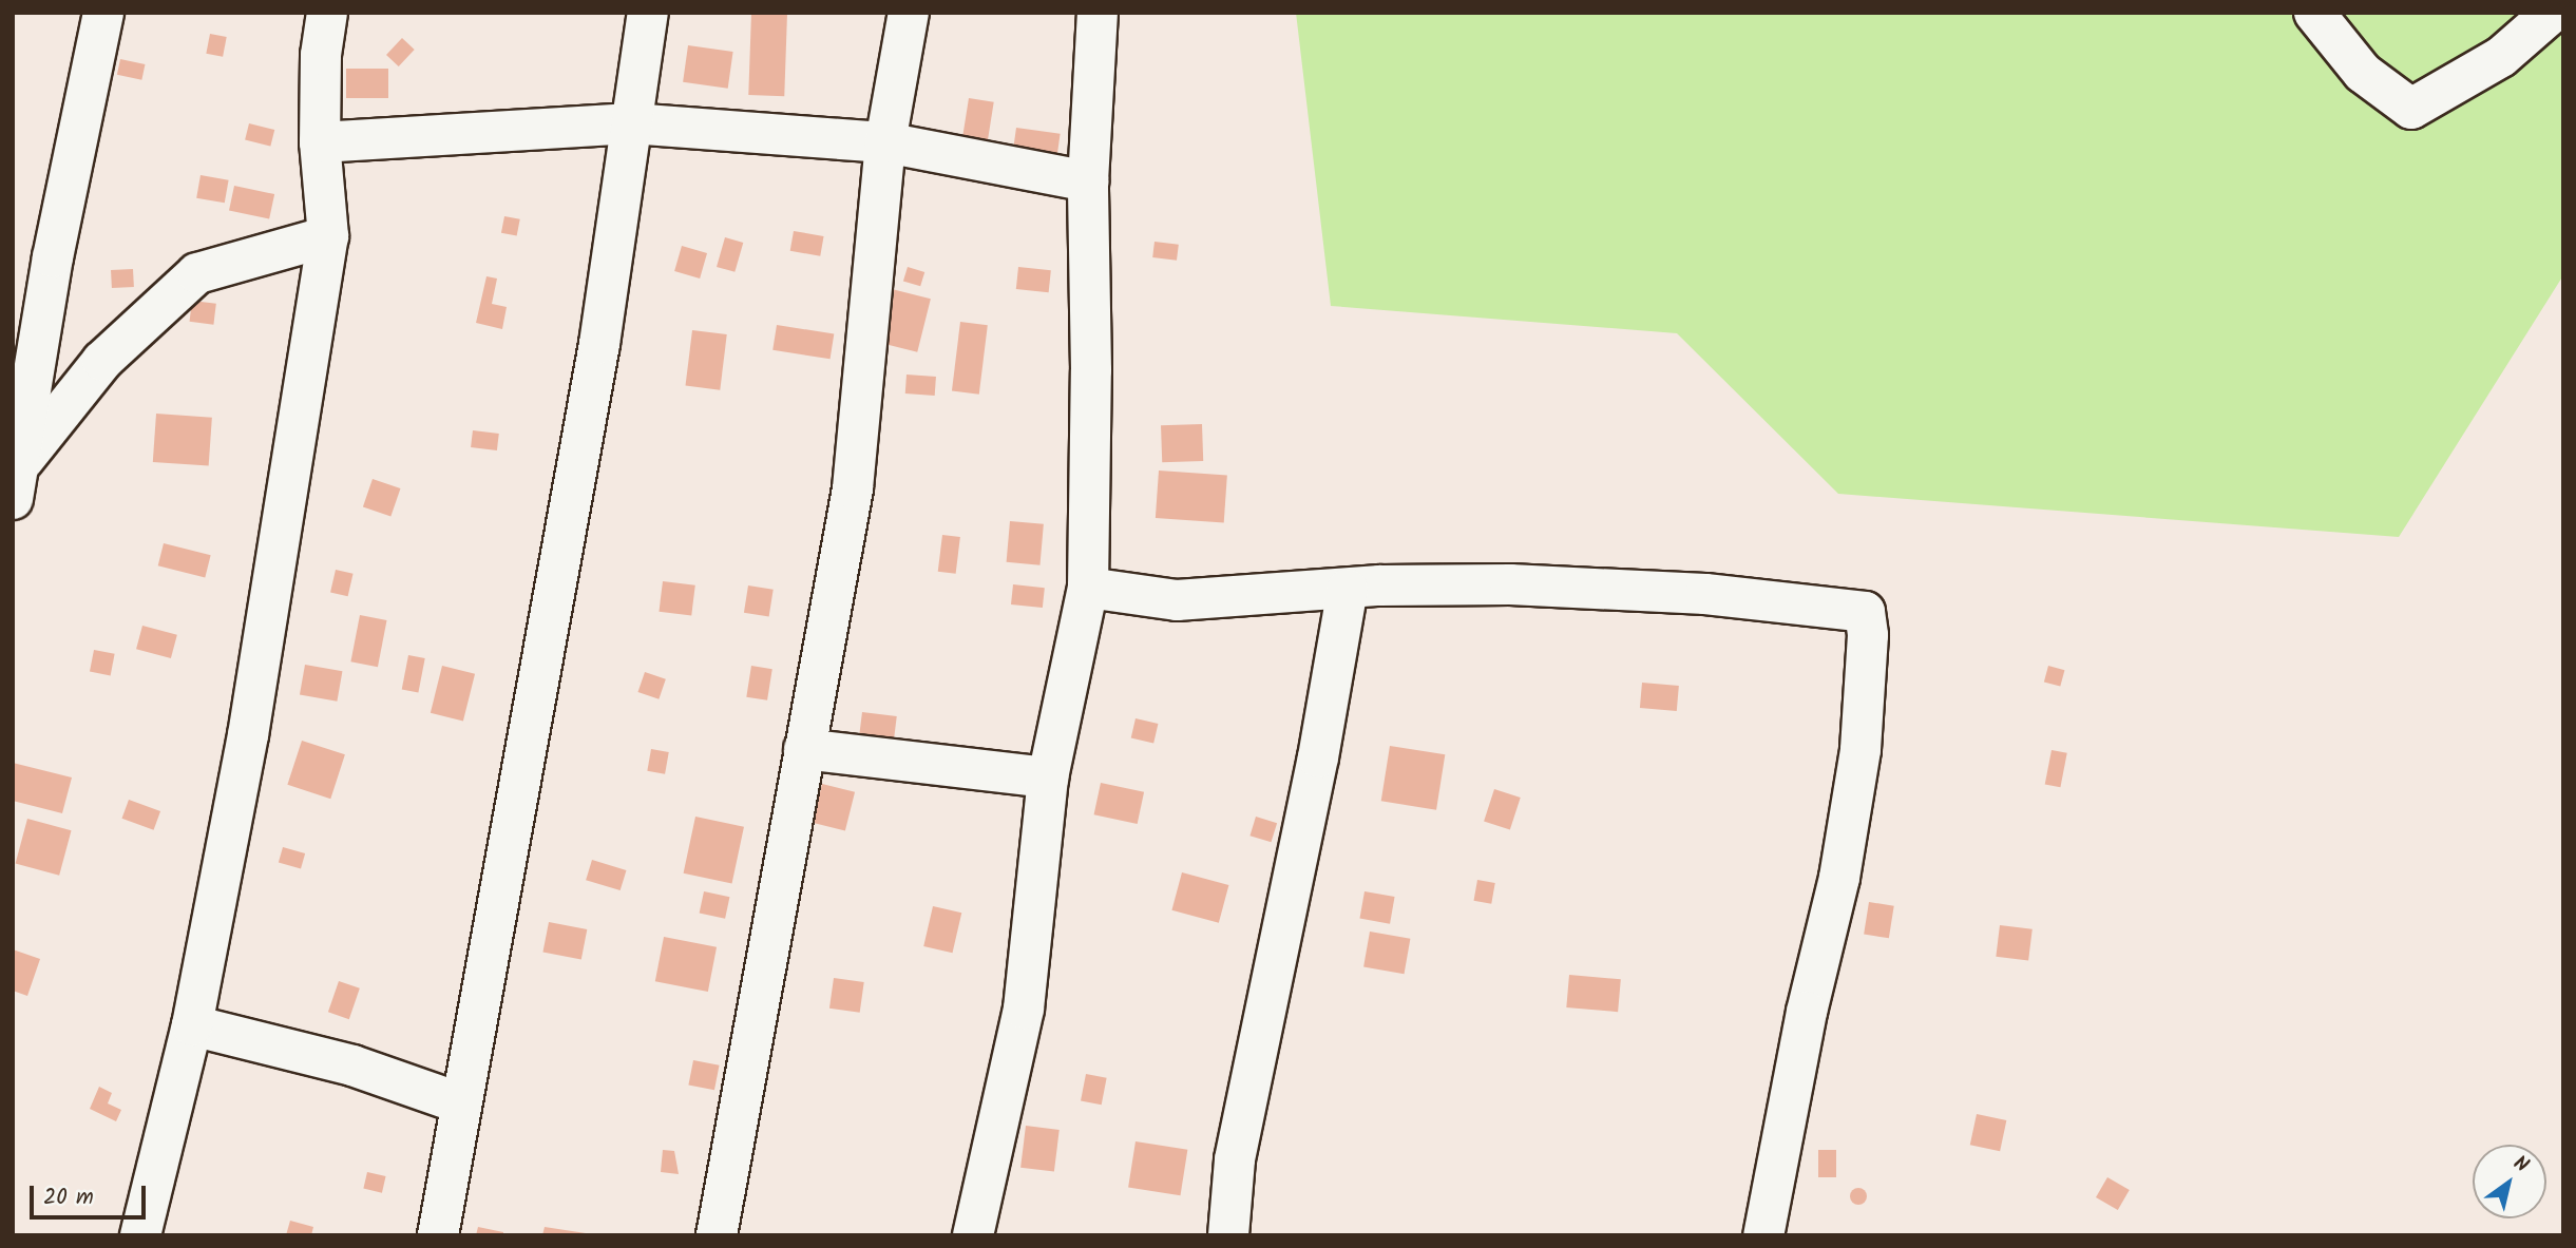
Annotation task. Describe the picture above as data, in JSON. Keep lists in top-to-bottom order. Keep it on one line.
{"scale_bar":"20 m","north":"top right"}
